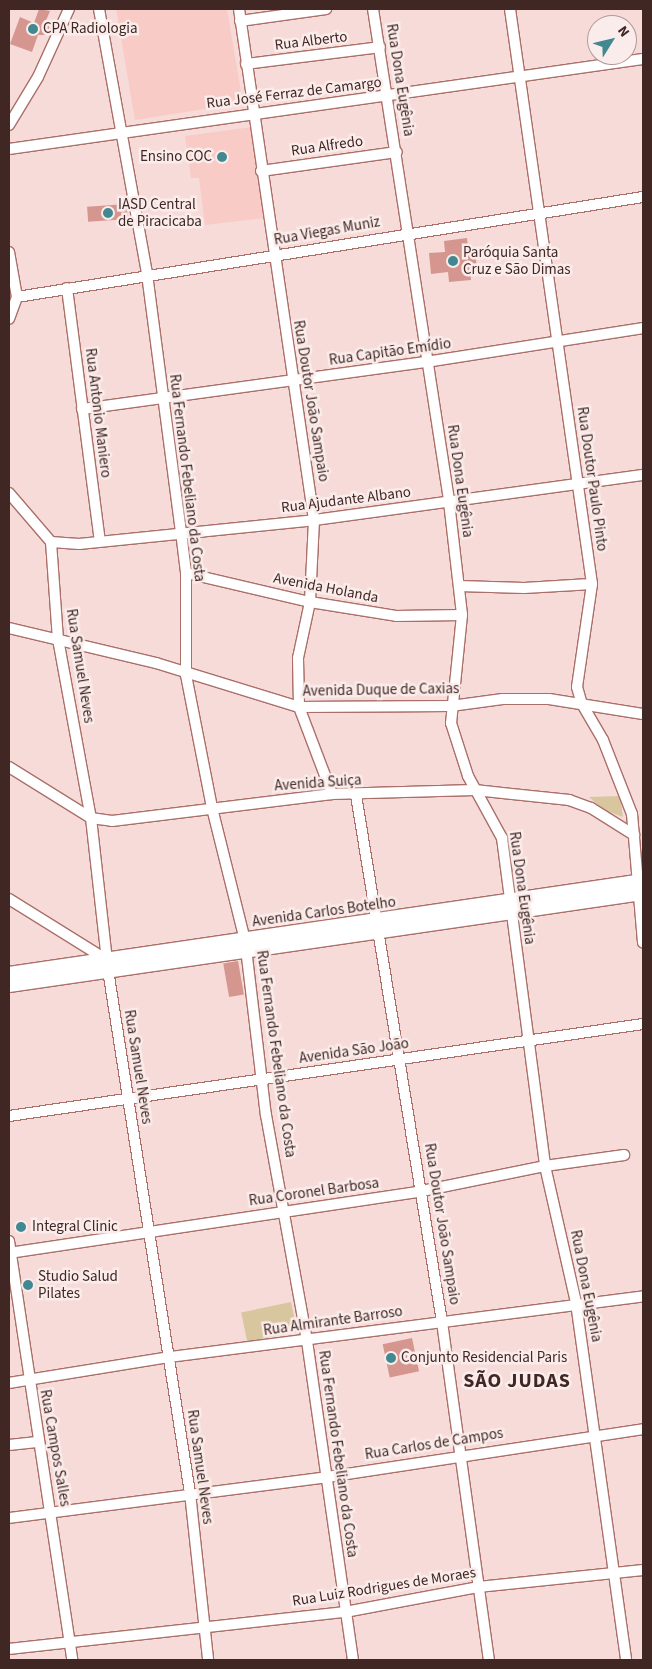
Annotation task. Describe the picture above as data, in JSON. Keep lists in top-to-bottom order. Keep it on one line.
{"streets":{"main road":["Avenida Carlos Botelho"],"street":["Rua Alberto","Rua Dona Eugênia","Rua José Ferraz de Camargo","Rua Alfredo","Rua Viegas Muniz","Rua Capitão Emídio","Rua Doutor João Sampaio","Rua Antonio Maniero","Rua Fernando Febeliano da Costa","Rua Doutor Paulo Pinto","Rua Ajudante Albano","Avenida Holanda","Rua Samuel Neves","Avenida Duque de Caxias","Avenida Suiça","Avenida São João","Rua Coronel Barbosa","Rua Almirante Barroso","Rua Carlos de Campos","Rua Campos Salles","Rua Luiz Rodrigues de Moraes"]},"crossings":[["Rua Alberto","Rua Dona Eugênia"],["Rua Alberto","Rua Doutor João Sampaio"],["Rua Dona Eugênia","Rua José Ferraz de Camargo"],["Rua Dona Eugênia","Rua Alfredo"],["Rua Dona Eugênia","Rua Viegas Muniz"],["Rua Dona Eugênia","Rua Capitão Emídio"],["Rua Dona Eugênia","Rua Ajudante Albano"],["Rua Dona Eugênia","Avenida Holanda"],["Rua Dona Eugênia","Avenida Duque de Caxias"],["Rua Dona Eugênia","Avenida Suiça"],["Rua Dona Eugênia","Avenida Carlos Botelho"],["Rua Dona Eugênia","Avenida São João"],["Rua Dona Eugênia","Rua Coronel Barbosa"],["Rua Dona Eugênia","Rua Almirante Barroso"],["Rua Dona Eugênia","Rua Carlos de Campos"],["Rua Dona Eugênia","Rua Luiz Rodrigues de Moraes"],["Rua José Ferraz de Camargo","Rua Doutor João Sampaio"],["Rua José Ferraz de Camargo","Rua Fernando Febeliano da Costa"],["Rua José Ferraz de Camargo","Rua Doutor Paulo Pinto"],["Rua Alfredo","Rua Doutor João Sampaio"],["Rua Viegas Muniz","Rua Doutor João Sampaio"],["Rua Viegas Muniz","Rua Antonio Maniero"],["Rua Viegas Muniz","Rua Fernando Febeliano da Costa"],["Rua Viegas Muniz","Rua Doutor Paulo Pinto"],["Rua Capitão Emídio","Rua Doutor João Sampaio"],["Rua Capitão Emídio","Rua Antonio Maniero"],["Rua Capitão Emídio","Rua Fernando Febeliano da Costa"],["Rua Capitão Emídio","Rua Doutor Paulo Pinto"],["Rua Doutor João Sampaio","Rua Ajudante Albano"],["Rua Doutor João Sampaio","Avenida Holanda"],["Rua Doutor João Sampaio","Avenida Duque de Caxias"],["Rua Doutor João Sampaio","Avenida Suiça"],["Rua Doutor João Sampaio","Avenida Carlos Botelho"],["Rua Doutor João Sampaio","Avenida São João"],["Rua Doutor João Sampaio","Rua Coronel Barbosa"],["Rua Doutor João Sampaio","Rua Almirante Barroso"],["Rua Doutor João Sampaio","Rua Carlos de Campos"],["Rua Doutor João Sampaio","Rua Luiz Rodrigues de Moraes"],["Rua Antonio Maniero","Rua Ajudante Albano"],["Rua Fernando Febeliano da Costa","Rua Ajudante Albano"],["Rua Fernando Febeliano da Costa","Avenida Holanda"],["Rua Fernando Febeliano da Costa","Avenida Duque de Caxias"],["Rua Fernando Febeliano da Costa","Avenida Suiça"],["Rua Fernando Febeliano da Costa","Avenida Carlos Botelho"],["Rua Fernando Febeliano da Costa","Avenida São João"],["Rua Fernando Febeliano da Costa","Rua Coronel Barbosa"],["Rua Fernando Febeliano da Costa","Rua Almirante Barroso"],["Rua Fernando Febeliano da Costa","Rua Carlos de Campos"],["Rua Fernando Febeliano da Costa","Rua Luiz Rodrigues de Moraes"],["Rua Doutor Paulo Pinto","Rua Ajudante Albano"],["Rua Doutor Paulo Pinto","Avenida Duque de Caxias"],["Rua Doutor Paulo Pinto","Avenida Suiça"],["Rua Doutor Paulo Pinto","Avenida Carlos Botelho"],["Rua Ajudante Albano","Rua Samuel Neves"],["Rua Samuel Neves","Avenida Duque de Caxias"],["Rua Samuel Neves","Avenida Suiça"],["Rua Samuel Neves","Avenida Carlos Botelho"],["Rua Samuel Neves","Avenida São João"],["Rua Samuel Neves","Rua Coronel Barbosa"],["Rua Samuel Neves","Rua Almirante Barroso"],["Rua Samuel Neves","Rua Carlos de Campos"],["Rua Samuel Neves","Rua Luiz Rodrigues de Moraes"],["Rua Coronel Barbosa","Rua Campos Salles"],["Rua Almirante Barroso","Rua Campos Salles"],["Rua Carlos de Campos","Rua Campos Salles"],["Rua Campos Salles","Rua Luiz Rodrigues de Moraes"]],"districts":["SÃO JUDAS"],"places":["CPA Radiologia","Ensino COC","IASD Central de Piracicaba","Paróquia Santa Cruz e São Dimas","Integral Clinic","Studio Salud Pilates","Conjunto Residencial Paris"],"north":"top right"}
